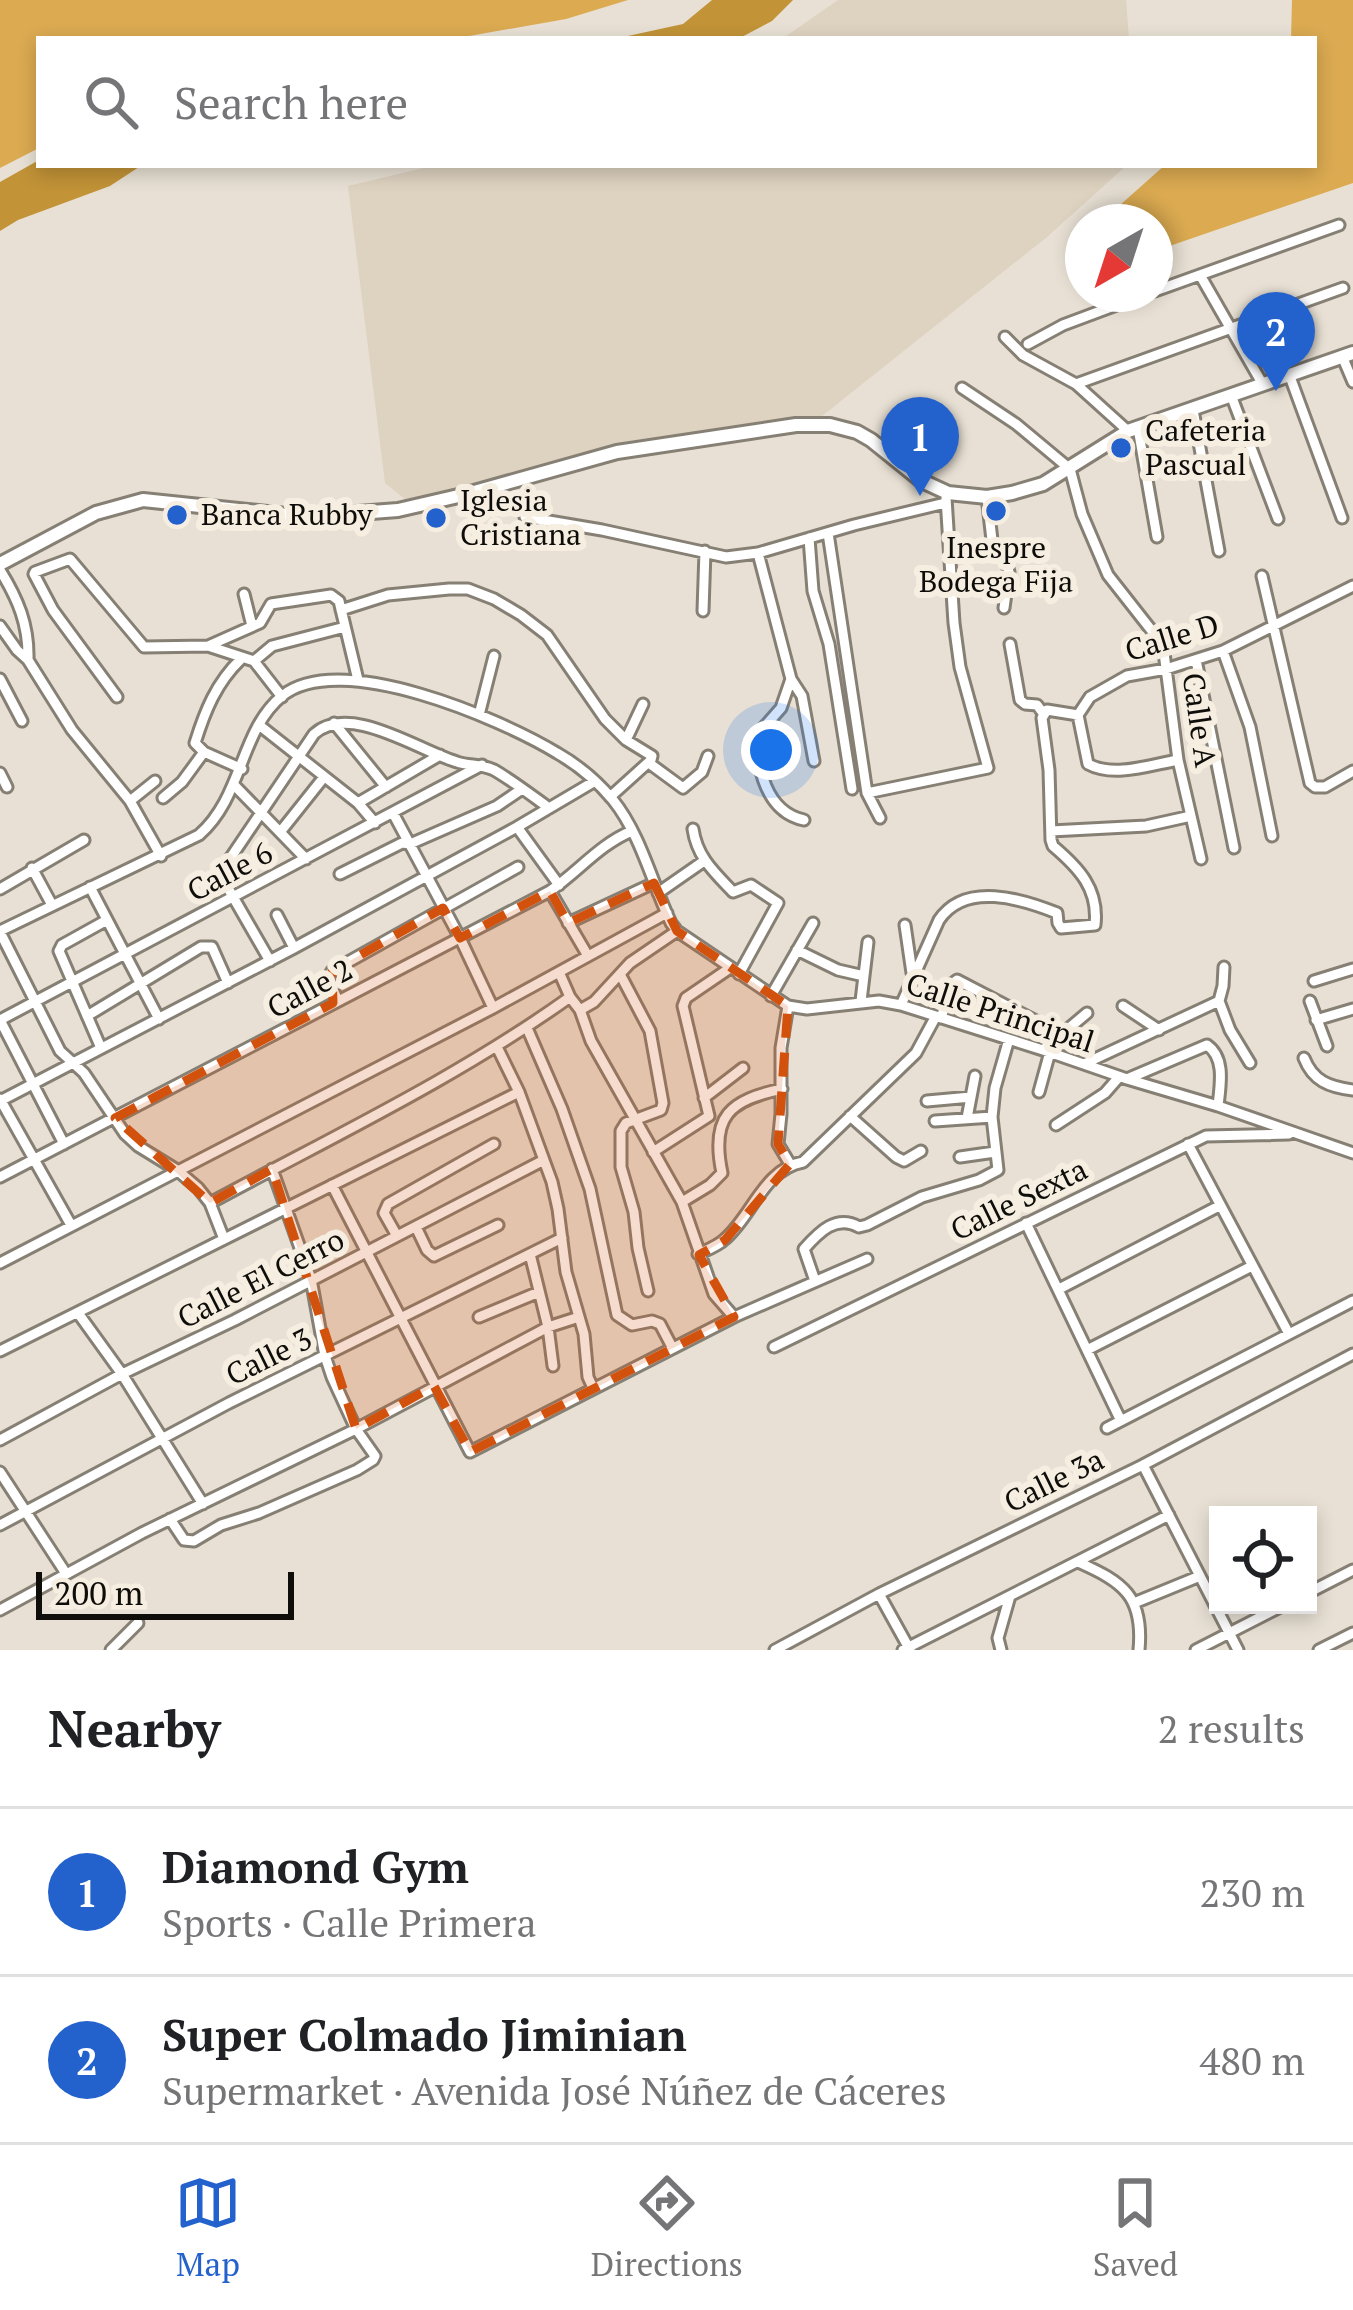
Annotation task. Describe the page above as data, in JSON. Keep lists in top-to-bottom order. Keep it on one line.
{"streets":{"street":["Calle D","Calle A","Calle 6","Calle 2","Calle Principal","Calle Sexta","Calle El Cerro","Calle 3","Calle 3a"]},"crossings":[["Calle D","Calle A"],["Calle Principal","Calle Sexta"]],"places":["Cafeteria Pascual","Inespre Bodega Fija","Banca Rubby","Iglesia Cristiana"],"scale_bar":"200 m","north":"bottom left","page":{"search":"Search here","pins":["2","1"],"scale":"200 m","heading":["Nearby","2 results"],"list":[{"mark":"1","name":"Diamond Gym","note":"Sports · Calle Primera","value":"230 m"},{"mark":"2","name":"Super Colmado Jiminian","note":"Supermarket · Avenida José Núñez de Cáceres","value":"480 m"}],"nav":["Map","Directions","Saved"]}}
